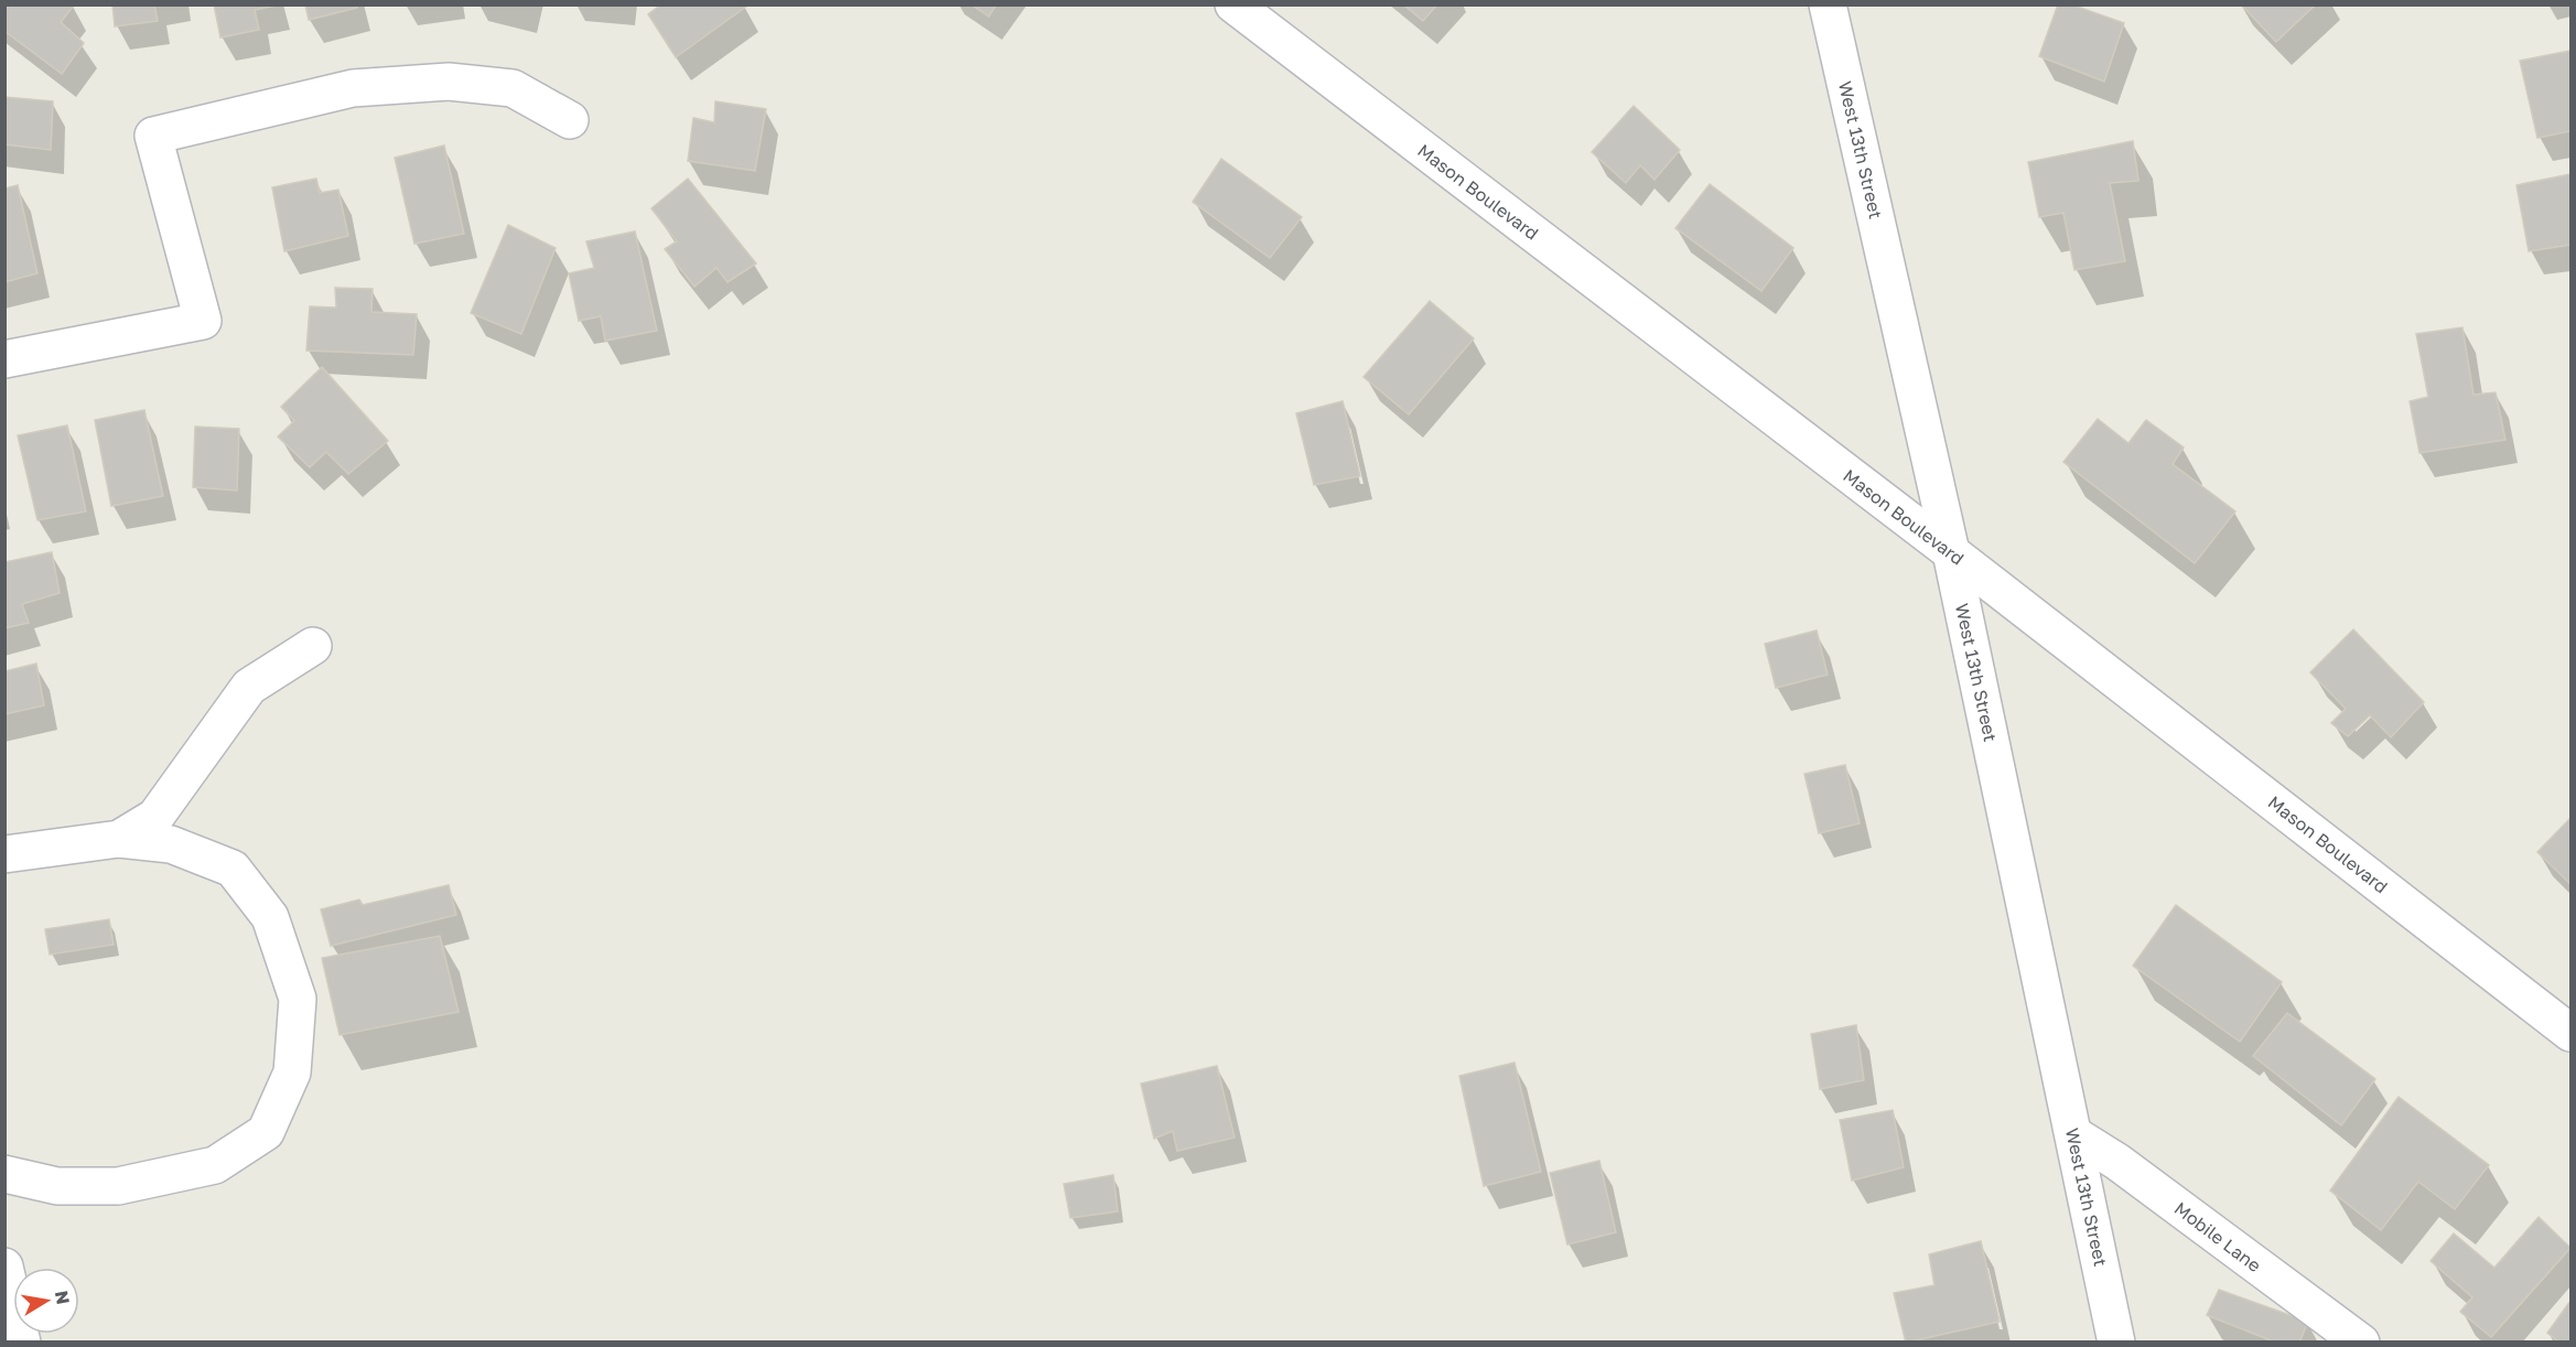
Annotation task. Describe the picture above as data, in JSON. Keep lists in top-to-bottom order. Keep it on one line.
{"streets":{"street":["West 13th Street","Mason Boulevard","Mobile Lane"]},"crossings":[["West 13th Street","Mason Boulevard"],["West 13th Street","Mobile Lane"]],"north":"right"}
